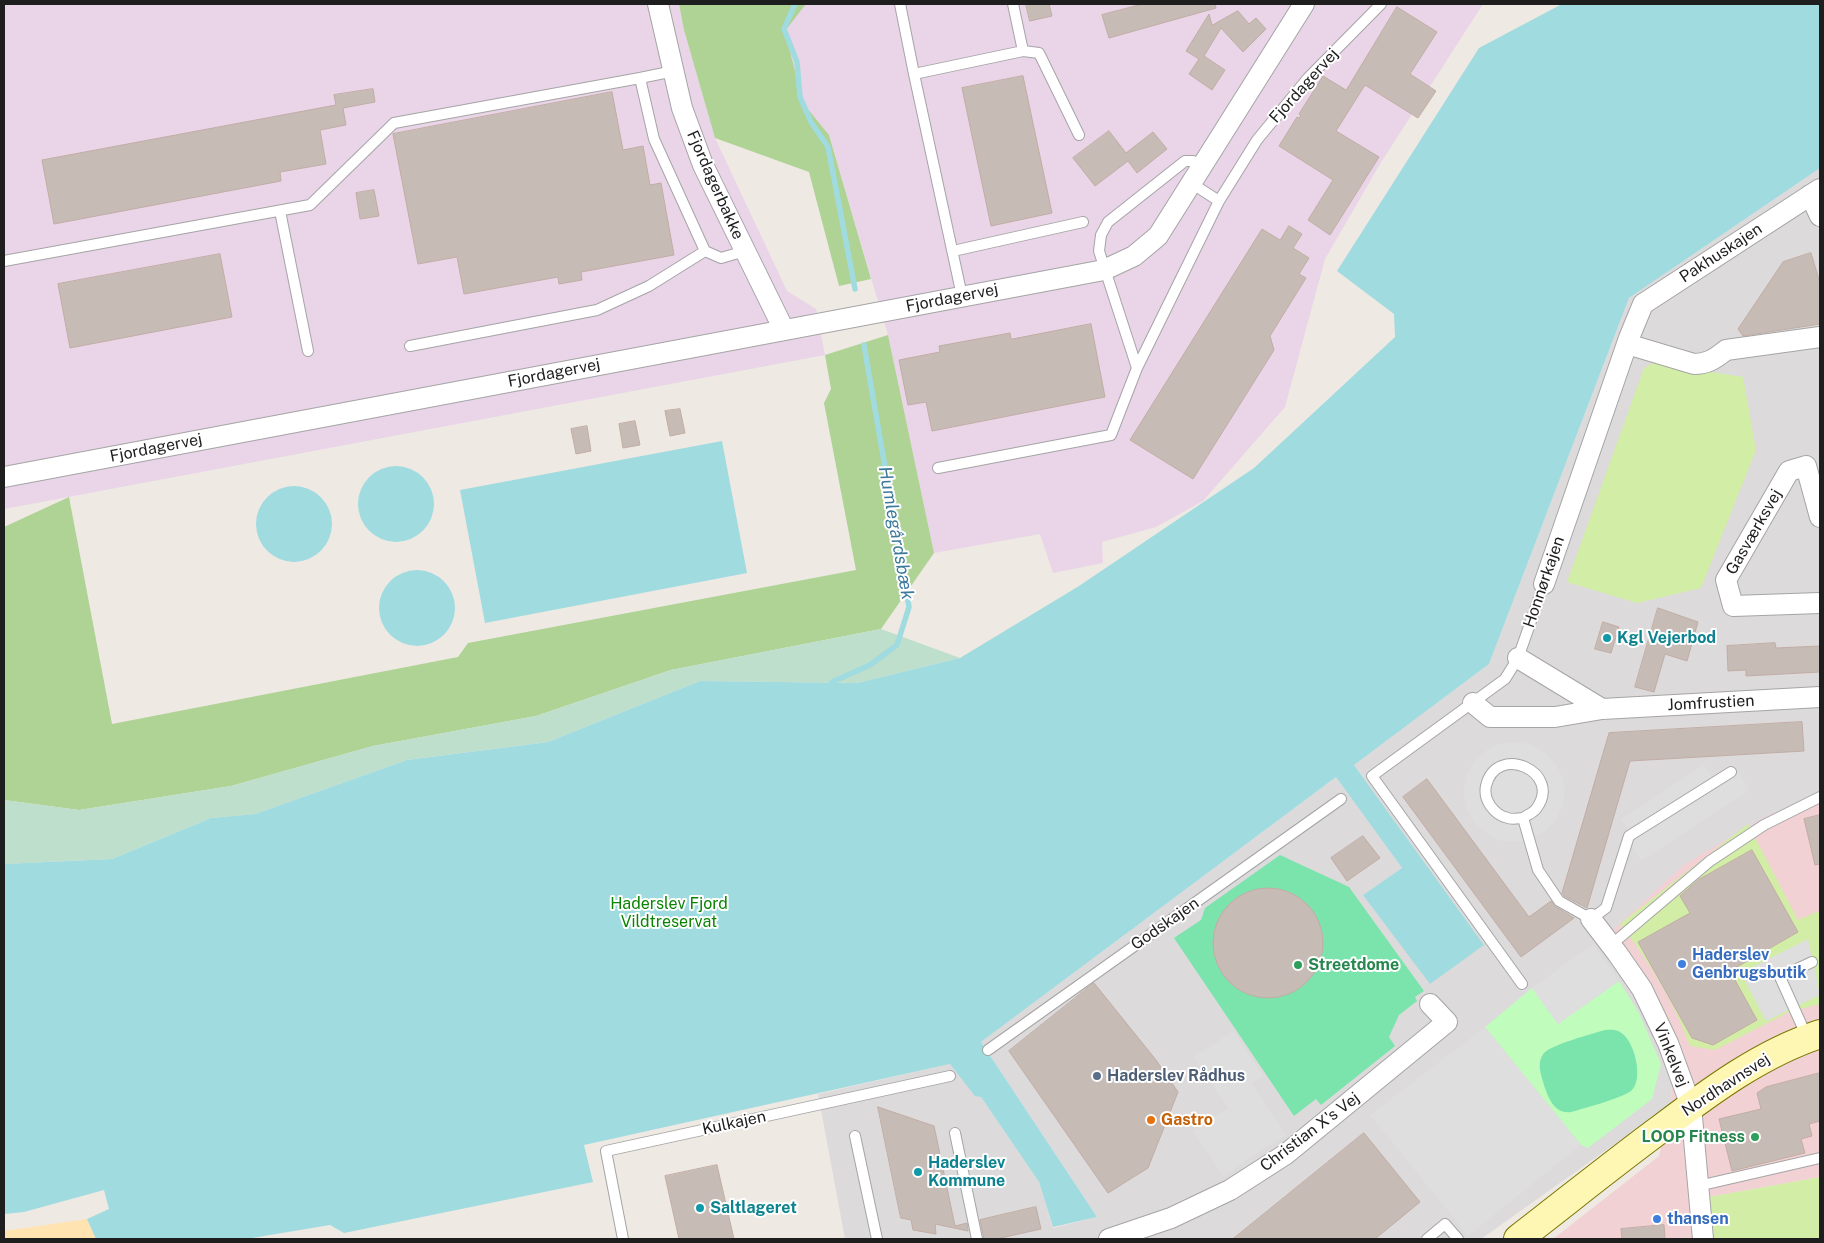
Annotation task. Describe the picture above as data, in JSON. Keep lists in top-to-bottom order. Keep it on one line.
{"streets":{"street":["Fjordagervej","Fjordagerbakke","Pakhuskajen","Gasværksvej","Honnørkajen","Jomfrustien","Vinkelvej","Nordhavnsvej","Christian X's Vej"],"lane":["Godskajen","Kulkajen"]},"crossings":[["Fjordagervej","Fjordagerbakke"],["Pakhuskajen","Honnørkajen"],["Honnørkajen","Jomfrustien"],["Vinkelvej","Nordhavnsvej"]],"water":["Humlegårdsbæk"],"parks":["Haderslev Fjord Vildtreservat"],"places":["Kgl Vejerbod","Haderslev Genbrugsbutik","Streetdome","Haderslev Rådhus","Gastro","LOOP Fitness","Haderslev Kommune","Saltlageret","thansen"]}
